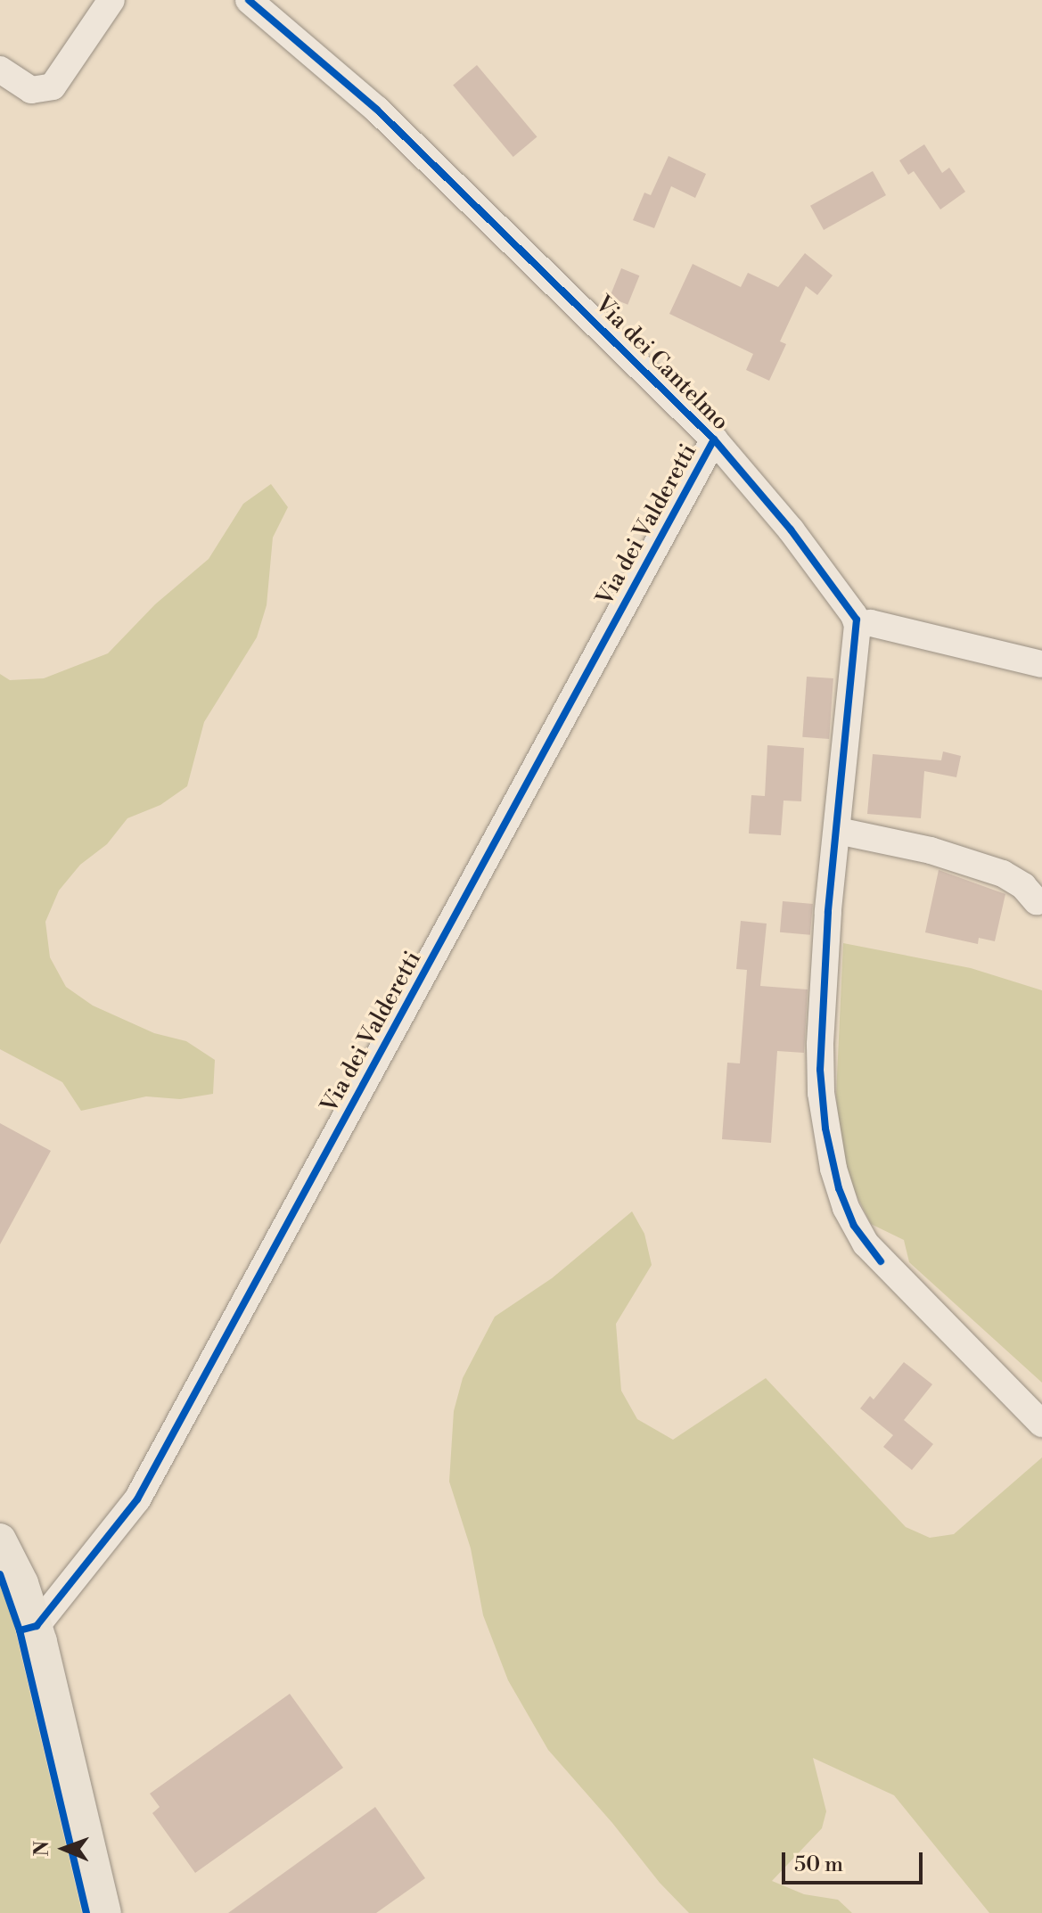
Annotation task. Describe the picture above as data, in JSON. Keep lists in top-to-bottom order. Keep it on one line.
{"streets":{"street":["Via dei Cantelmo","Via dei Valderetti"]},"crossings":[["Via dei Cantelmo","Via dei Valderetti"]],"scale_bar":"50 m","north":"left"}
